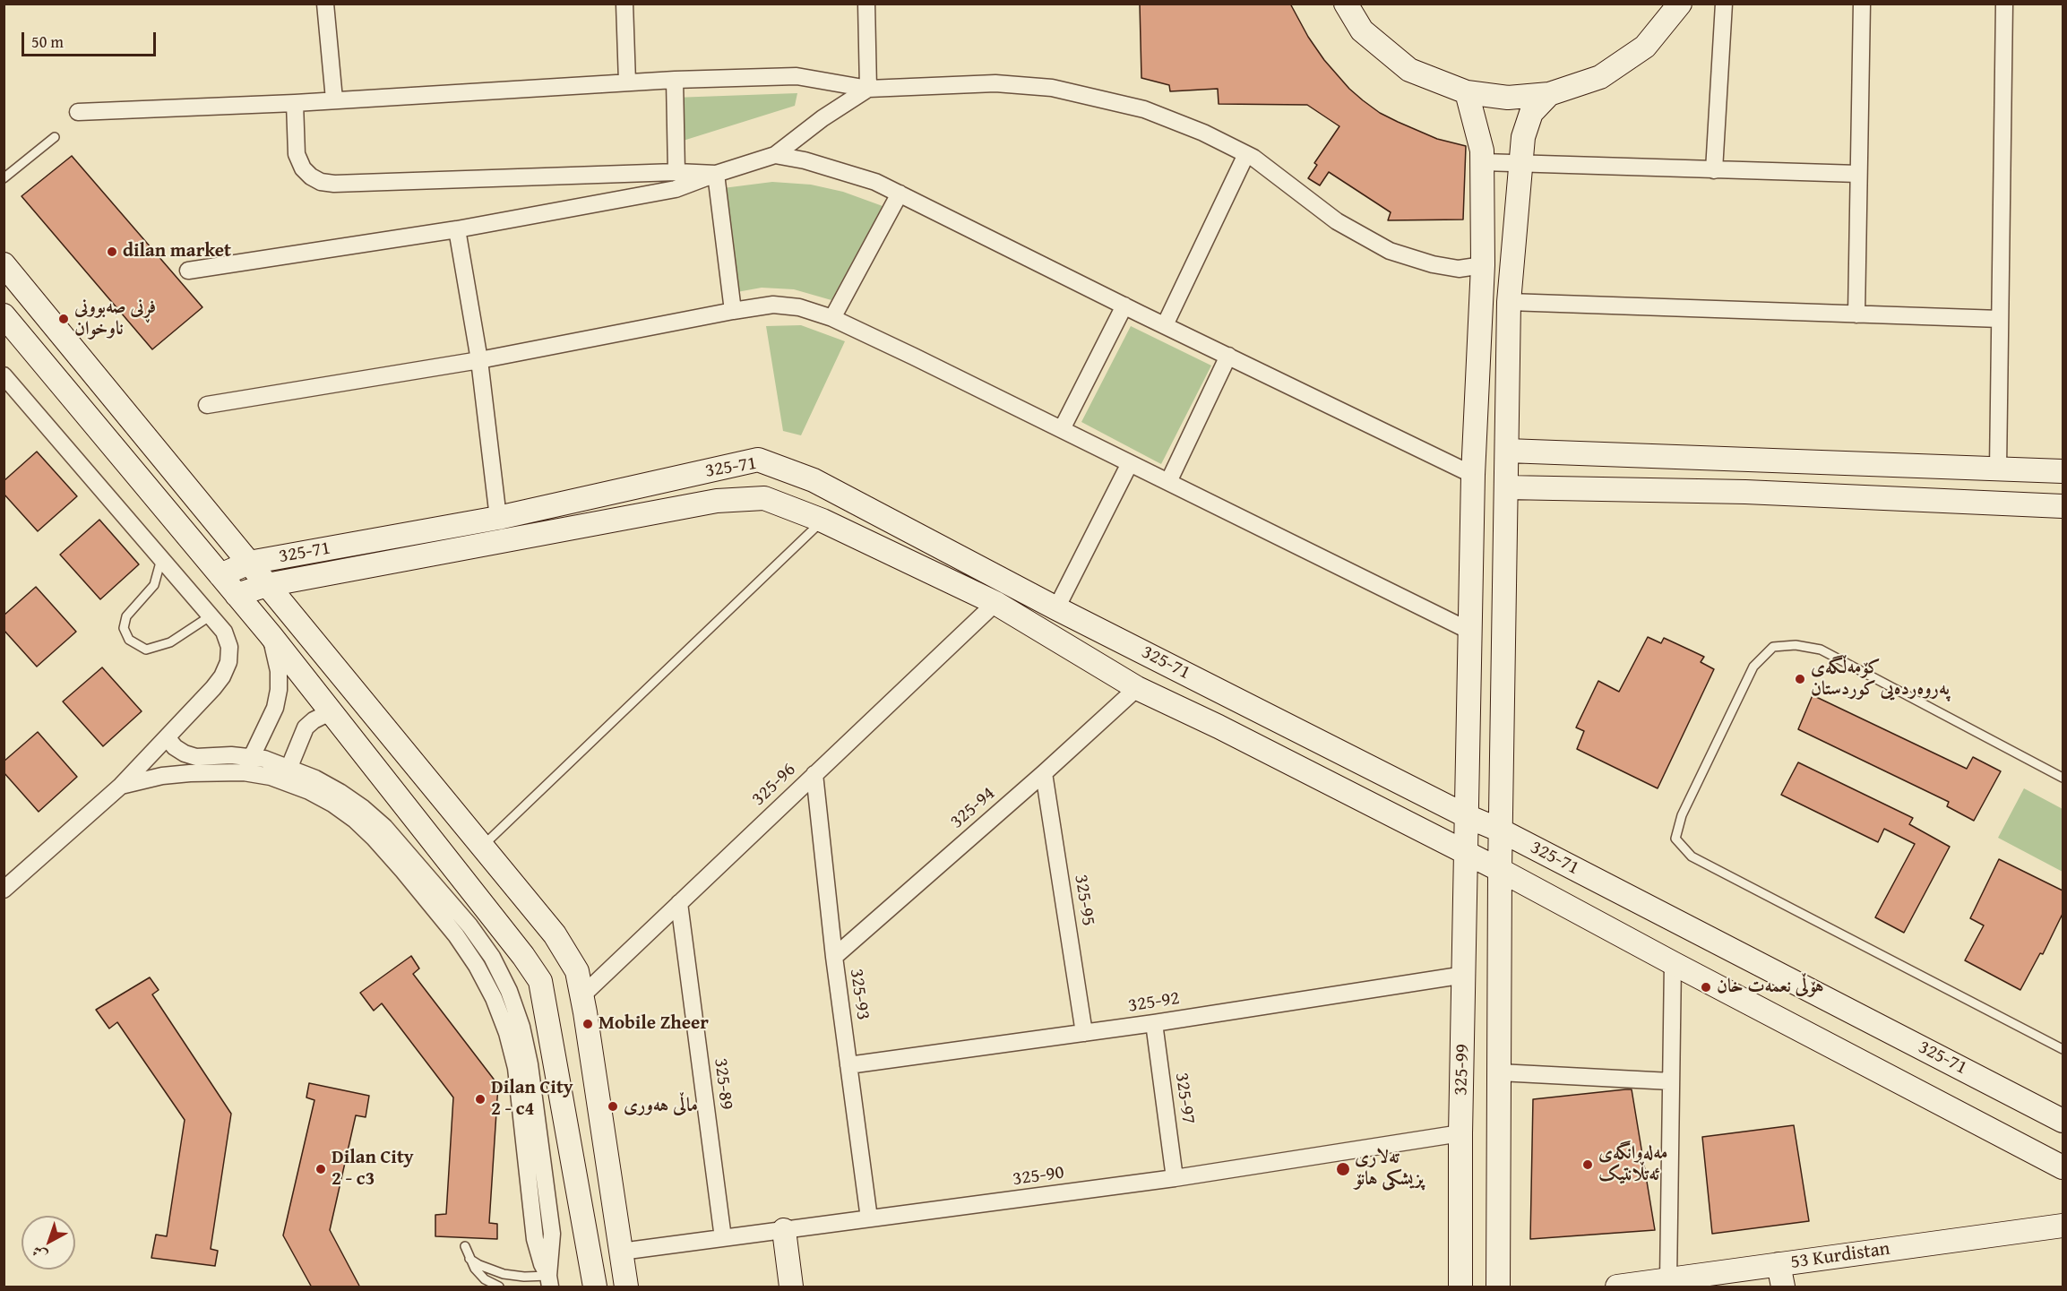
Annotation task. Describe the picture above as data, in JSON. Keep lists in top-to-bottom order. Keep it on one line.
{"streets":{"street":["325-71","325-96","325-94","325-95","325-93","325-92","325-99","325-89","325-97","325-90","53 Kurdistan"]},"crossings":[["325-71","325-96"],["325-71","325-94"],["325-71","325-99"],["325-96","325-93"],["325-96","325-89"],["325-94","325-95"],["325-94","325-93"],["325-95","325-92"],["325-93","325-92"],["325-93","325-90"],["325-92","325-99"],["325-92","325-97"],["325-99","325-90"],["325-89","325-90"],["325-97","325-90"]],"places":["dilan market","فڕنی صەبوونی ناوخوان","كۆمەڵگەی پەروەردەیی كوردستان","هۆڵی نعمەت خان","Mobile Zheer","Dilan City 2 - c4","ماڵی هەوری","مەلەوانگەی ئەتڵانتیک","Dilan City 2 - c3","تەلاری پزیشکی هانۆ"],"scale_bar":"50 m","north":"bottom left"}
